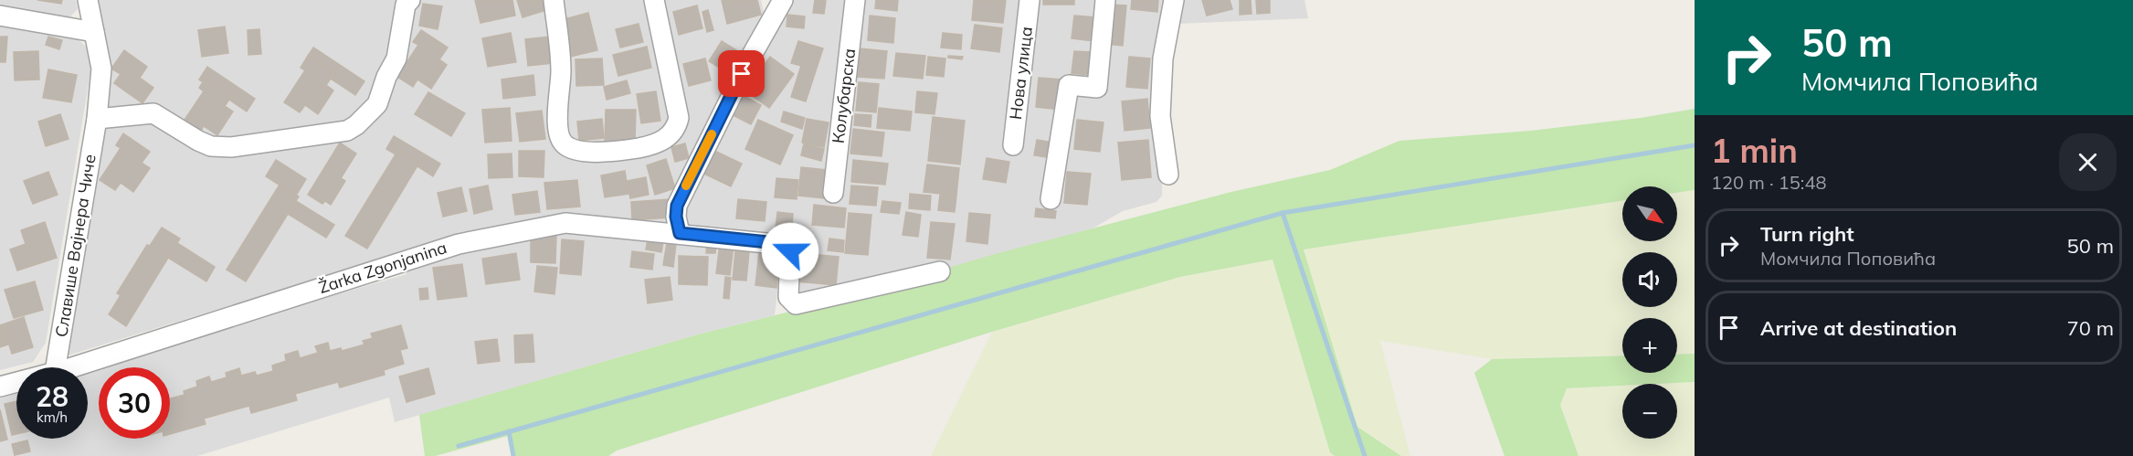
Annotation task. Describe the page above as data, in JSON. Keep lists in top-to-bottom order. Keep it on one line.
{"streets":{"street":["Нова улица","Колубарска","Славише Вајнера Чиче","Žarka Zgonjanina"]},"north":"bottom right","page":{"turn":["50 m","Момчила Поповића"],"heading":["1 min","120 m · 15:48"],"map_buttons":["+","−"],"list":[{"name":"Turn right","note":"Момчила Поповића","value":"50 m"},{"name":"Arrive at destination","value":"70 m"}],"speed":"28 km/h","limit":"30"}}
